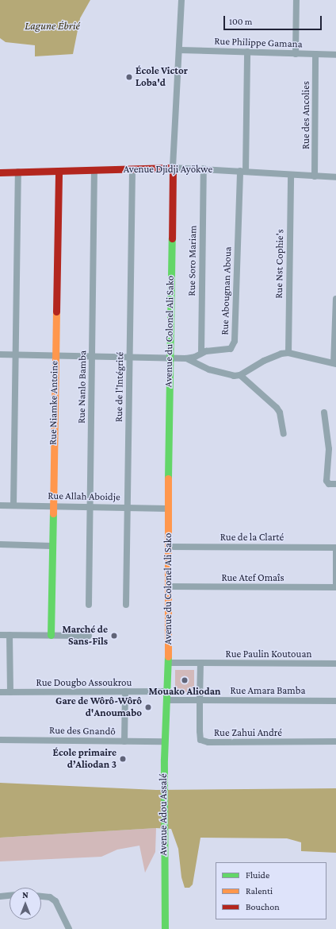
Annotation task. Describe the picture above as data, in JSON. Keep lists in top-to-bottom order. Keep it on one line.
{"streets":{"street":["Rue Philippe Gamana","Rue des Ancolies","Avenue Djidji Ayökwe","Rue Soro Mariam","Rue Nst Cophie's","Rue Abougnan Aboua","Avenue du Colonel Ali Sako","Rue Nanlo Bamba","Rue de l'Intégrité","Rue Niamke Antoine","Rue Allah Aboidje","Rue de la Clarté","Rue Atef Omaîs","Rue Paulin Koutouan","Rue Dougbo Assoukrou","Rue Amara Bamba","Rue des Gnandô","Rue Zahui André","Avenue Adou Assalé"]},"crossings":[["Rue Philippe Gamana","Rue des Ancolies"],["Rue Philippe Gamana","Avenue du Colonel Ali Sako"],["Rue des Ancolies","Avenue Djidji Ayökwe"],["Avenue Djidji Ayökwe","Rue Soro Mariam"],["Avenue Djidji Ayökwe","Rue Nst Cophie's"],["Avenue Djidji Ayökwe","Rue Abougnan Aboua"],["Avenue Djidji Ayökwe","Avenue du Colonel Ali Sako"],["Avenue Djidji Ayökwe","Rue Nanlo Bamba"],["Avenue Djidji Ayökwe","Rue de l'Intégrité"],["Avenue Djidji Ayökwe","Rue Niamke Antoine"],["Rue Soro Mariam","Rue Abougnan Aboua"],["Rue Abougnan Aboua","Avenue du Colonel Ali Sako"],["Rue Abougnan Aboua","Rue Nanlo Bamba"],["Rue Abougnan Aboua","Rue de l'Intégrité"],["Rue Abougnan Aboua","Rue Niamke Antoine"],["Avenue du Colonel Ali Sako","Rue Allah Aboidje"],["Avenue du Colonel Ali Sako","Rue de la Clarté"],["Avenue du Colonel Ali Sako","Rue Atef Omaîs"],["Avenue du Colonel Ali Sako","Rue Paulin Koutouan"],["Avenue du Colonel Ali Sako","Rue Dougbo Assoukrou"],["Avenue du Colonel Ali Sako","Avenue Adou Assalé"],["Rue Nanlo Bamba","Rue Allah Aboidje"],["Rue de l'Intégrité","Rue Allah Aboidje"],["Rue Niamke Antoine","Rue Allah Aboidje"],["Rue Dougbo Assoukrou","Avenue Adou Assalé"],["Rue Amara Bamba","Rue Zahui André"],["Rue Amara Bamba","Avenue Adou Assalé"],["Rue des Gnandô","Avenue Adou Assalé"]],"water":["Lagune Ébrié"],"places":["École Victor Loba'd","Marché de Sans-Fils","Mouako Aliodan","Gare de Wôrô-Wôrô d'Anoumabo","École primaire d’Aliodan 3"],"legend":["Fluide","Ralenti","Bouchon"],"scale_bar":"100 m","north":"top"}
